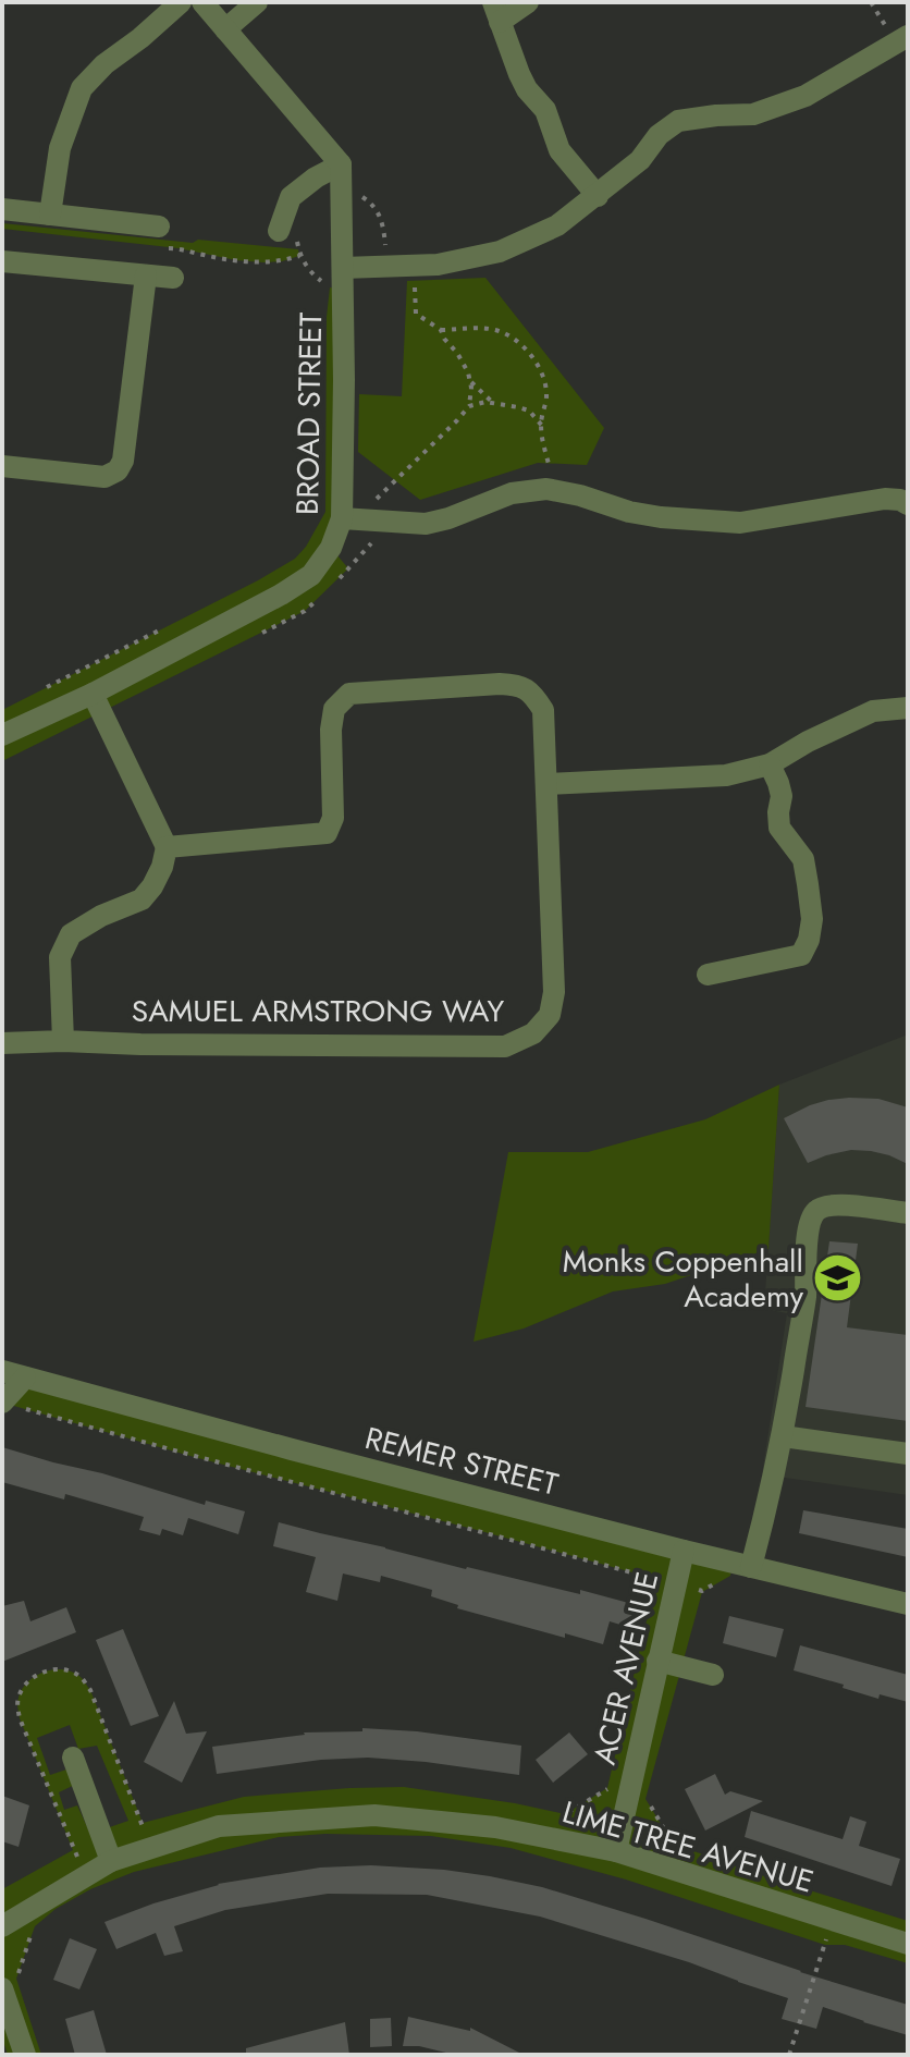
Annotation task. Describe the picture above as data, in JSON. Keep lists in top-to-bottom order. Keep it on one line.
{"streets":{"street":["BROAD STREET","SAMUEL ARMSTRONG WAY","REMER STREET","ACER AVENUE","LIME TREE AVENUE"]},"crossings":[["REMER STREET","ACER AVENUE"],["ACER AVENUE","LIME TREE AVENUE"]],"places":{"school or university":["Monks Coppenhall Academy"]}}
